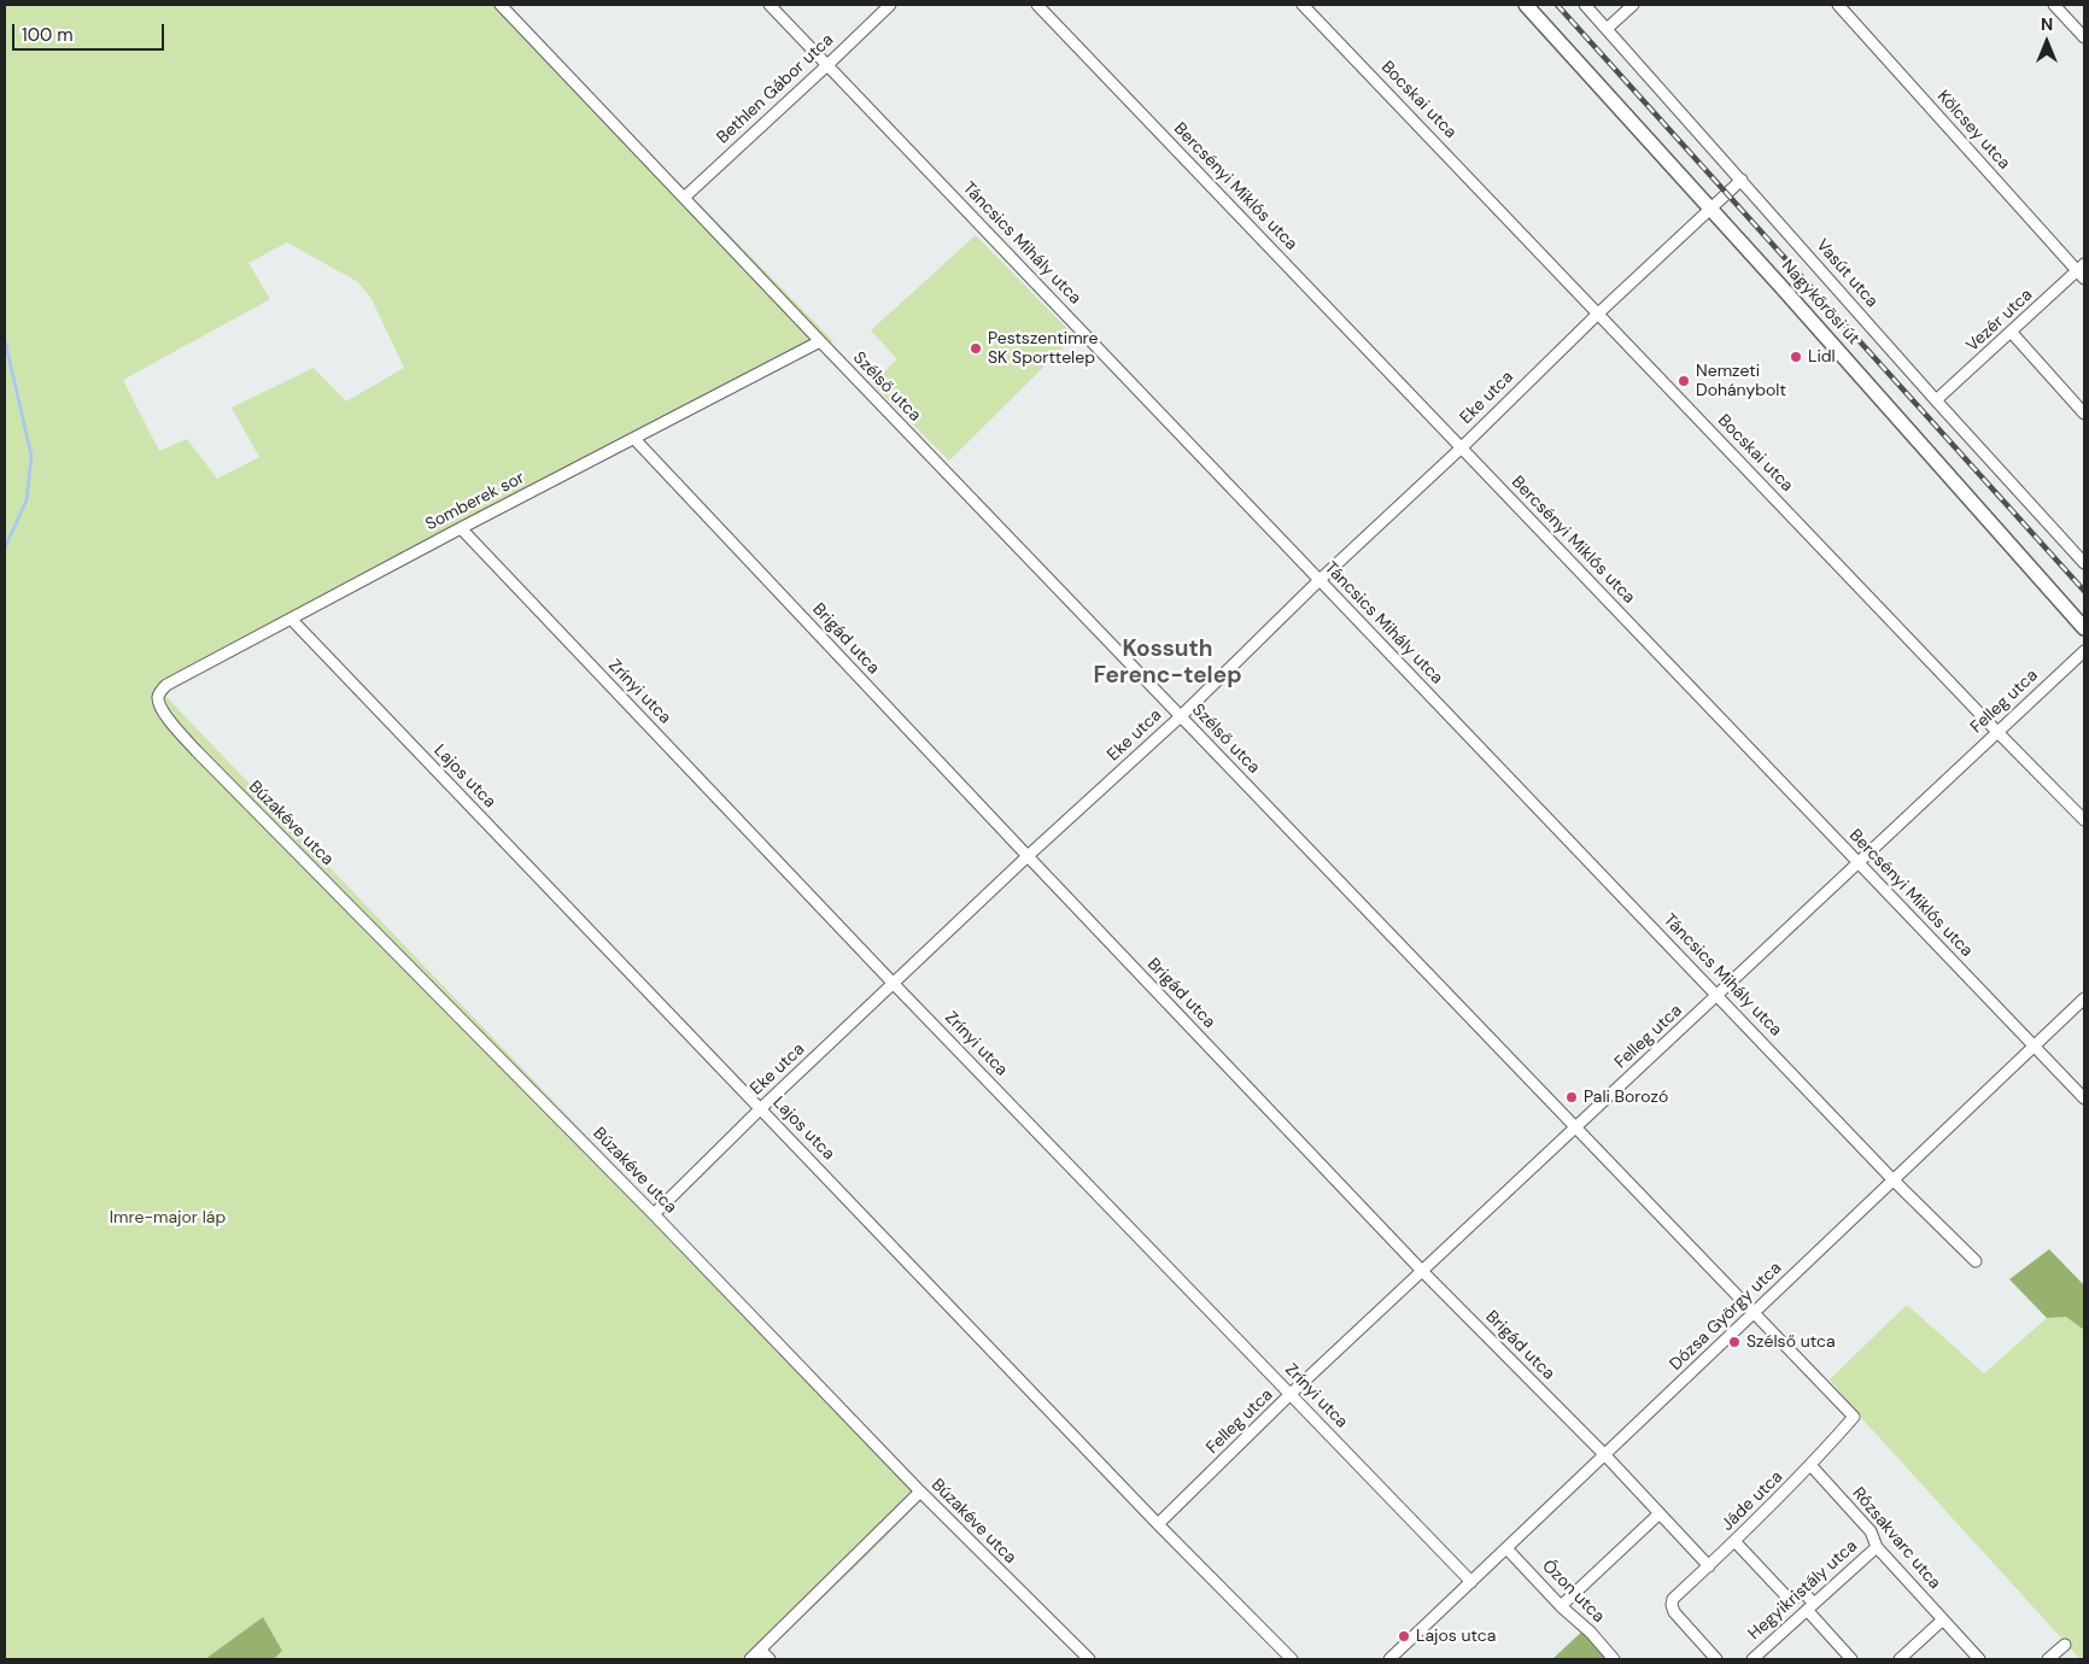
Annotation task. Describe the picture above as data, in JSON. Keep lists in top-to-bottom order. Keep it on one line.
{"streets":{"main road":["Nagykőrösi út"],"street":["Bethlen Gábor utca","Bocskai utca","Kölcsey utca","Bercsényi Miklós utca","Táncsics Mihály utca","Vasút utca","Vezér utca","Szélső utca","Eke utca","Somberek sor","Brigád utca","Zrínyi utca","Felleg utca","Lajos utca","Búzakéve utca","Dózsa György utca","Jáde utca","Rózsakvarc utca","Hegyikristály utca","Ózon utca"]},"crossings":[["Bethlen Gábor utca","Táncsics Mihály utca"],["Bethlen Gábor utca","Szélső utca"],["Bocskai utca","Eke utca"],["Bocskai utca","Felleg utca"],["Kölcsey utca","Vezér utca"],["Bercsényi Miklós utca","Eke utca"],["Bercsényi Miklós utca","Felleg utca"],["Bercsényi Miklós utca","Dózsa György utca"],["Táncsics Mihály utca","Eke utca"],["Táncsics Mihály utca","Felleg utca"],["Táncsics Mihály utca","Dózsa György utca"],["Vasút utca","Vezér utca"],["Vasút utca","Eke utca"],["Nagykőrösi út","Eke utca"],["Szélső utca","Eke utca"],["Szélső utca","Somberek sor"],["Szélső utca","Felleg utca"],["Szélső utca","Dózsa György utca"],["Szélső utca","Jáde utca"],["Eke utca","Brigád utca"],["Eke utca","Zrínyi utca"],["Eke utca","Lajos utca"],["Eke utca","Búzakéve utca"],["Somberek sor","Brigád utca"],["Somberek sor","Zrínyi utca"],["Somberek sor","Lajos utca"],["Somberek sor","Búzakéve utca"],["Brigád utca","Felleg utca"],["Brigád utca","Dózsa György utca"],["Brigád utca","Jáde utca"],["Zrínyi utca","Felleg utca"],["Zrínyi utca","Dózsa György utca"],["Felleg utca","Lajos utca"],["Dózsa György utca","Ózon utca"],["Jáde utca","Rózsakvarc utca"],["Rózsakvarc utca","Hegyikristály utca"]],"districts":["Kossuth Ferenc-telep"],"parks":["Imre-major láp"],"places":["Pestszentimre SK Sporttelep","Lidl","Nemzeti Dohánybolt","Pali Borozó","Szélső utca","Lajos utca"],"scale_bar":"100 m","north":"top"}
